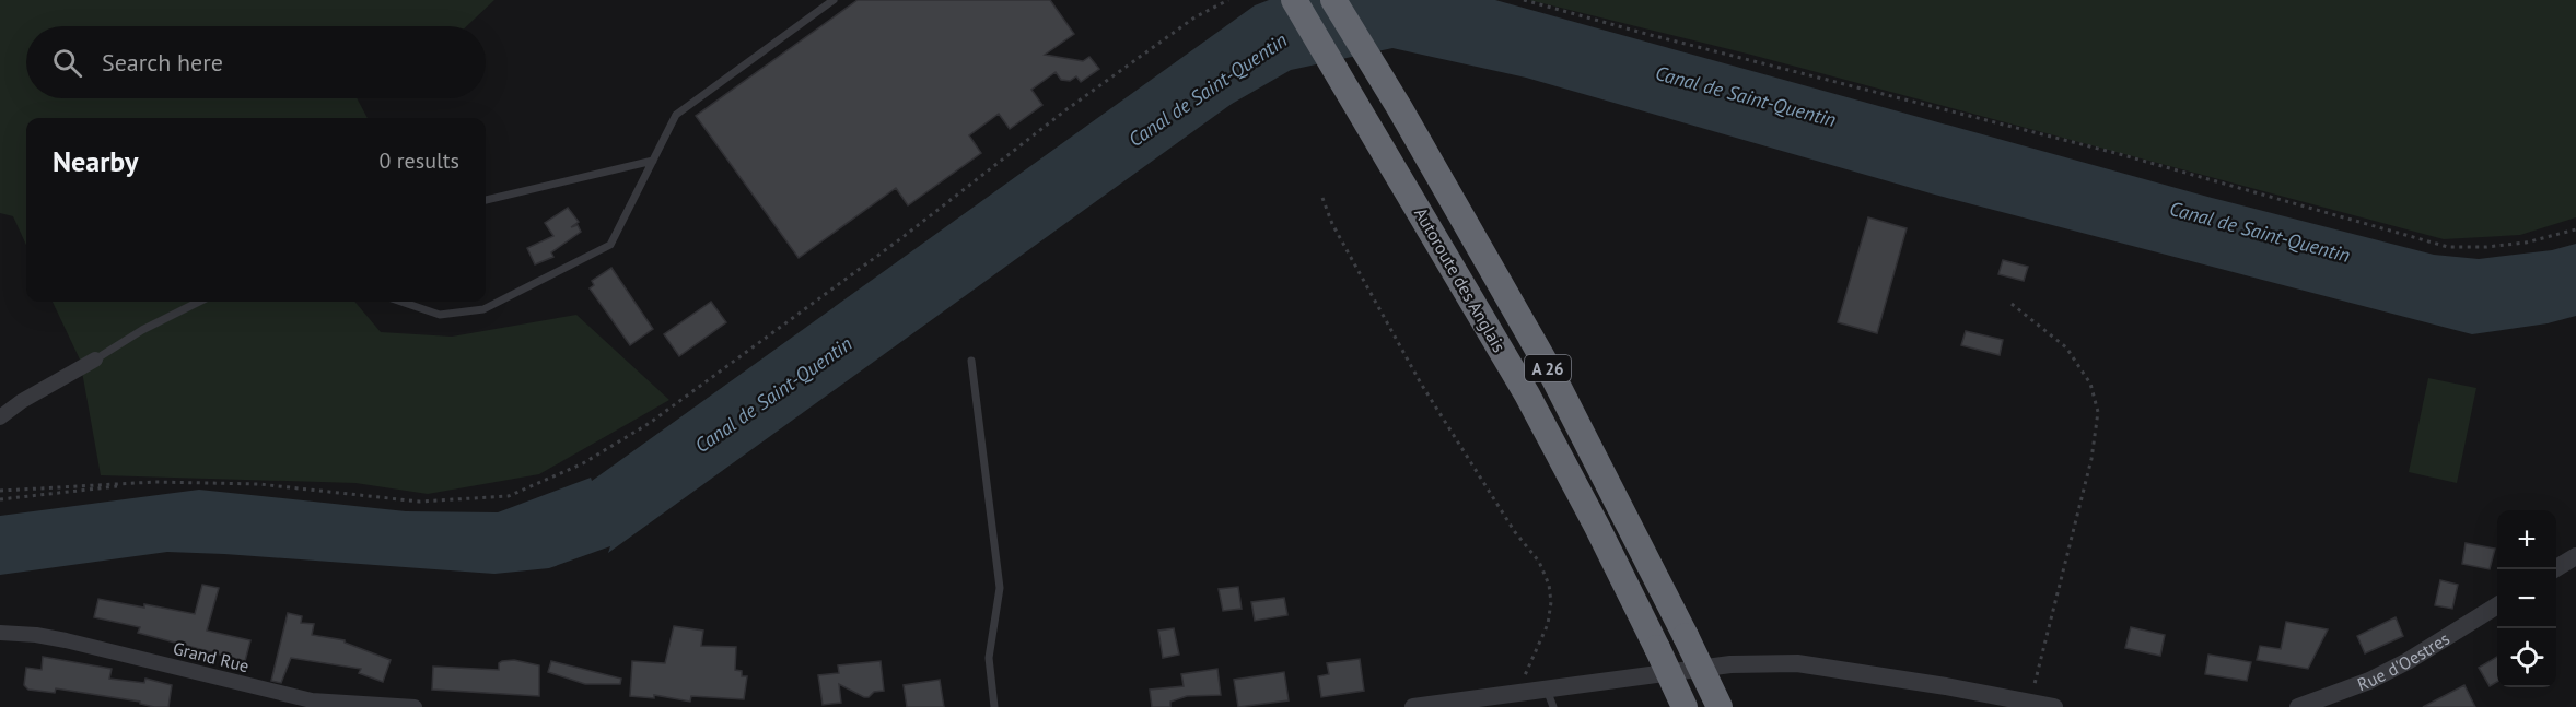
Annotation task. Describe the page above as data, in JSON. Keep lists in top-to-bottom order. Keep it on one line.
{"streets":{"highway":["Autoroute des Anglais","A 26"],"street":["Grand Rue","Rue d'Oestres"]},"water":["Canal de Saint-Quentin"],"page":{"search":"Search here","heading":["Nearby","0 results"],"map_buttons":["+","−"]}}
